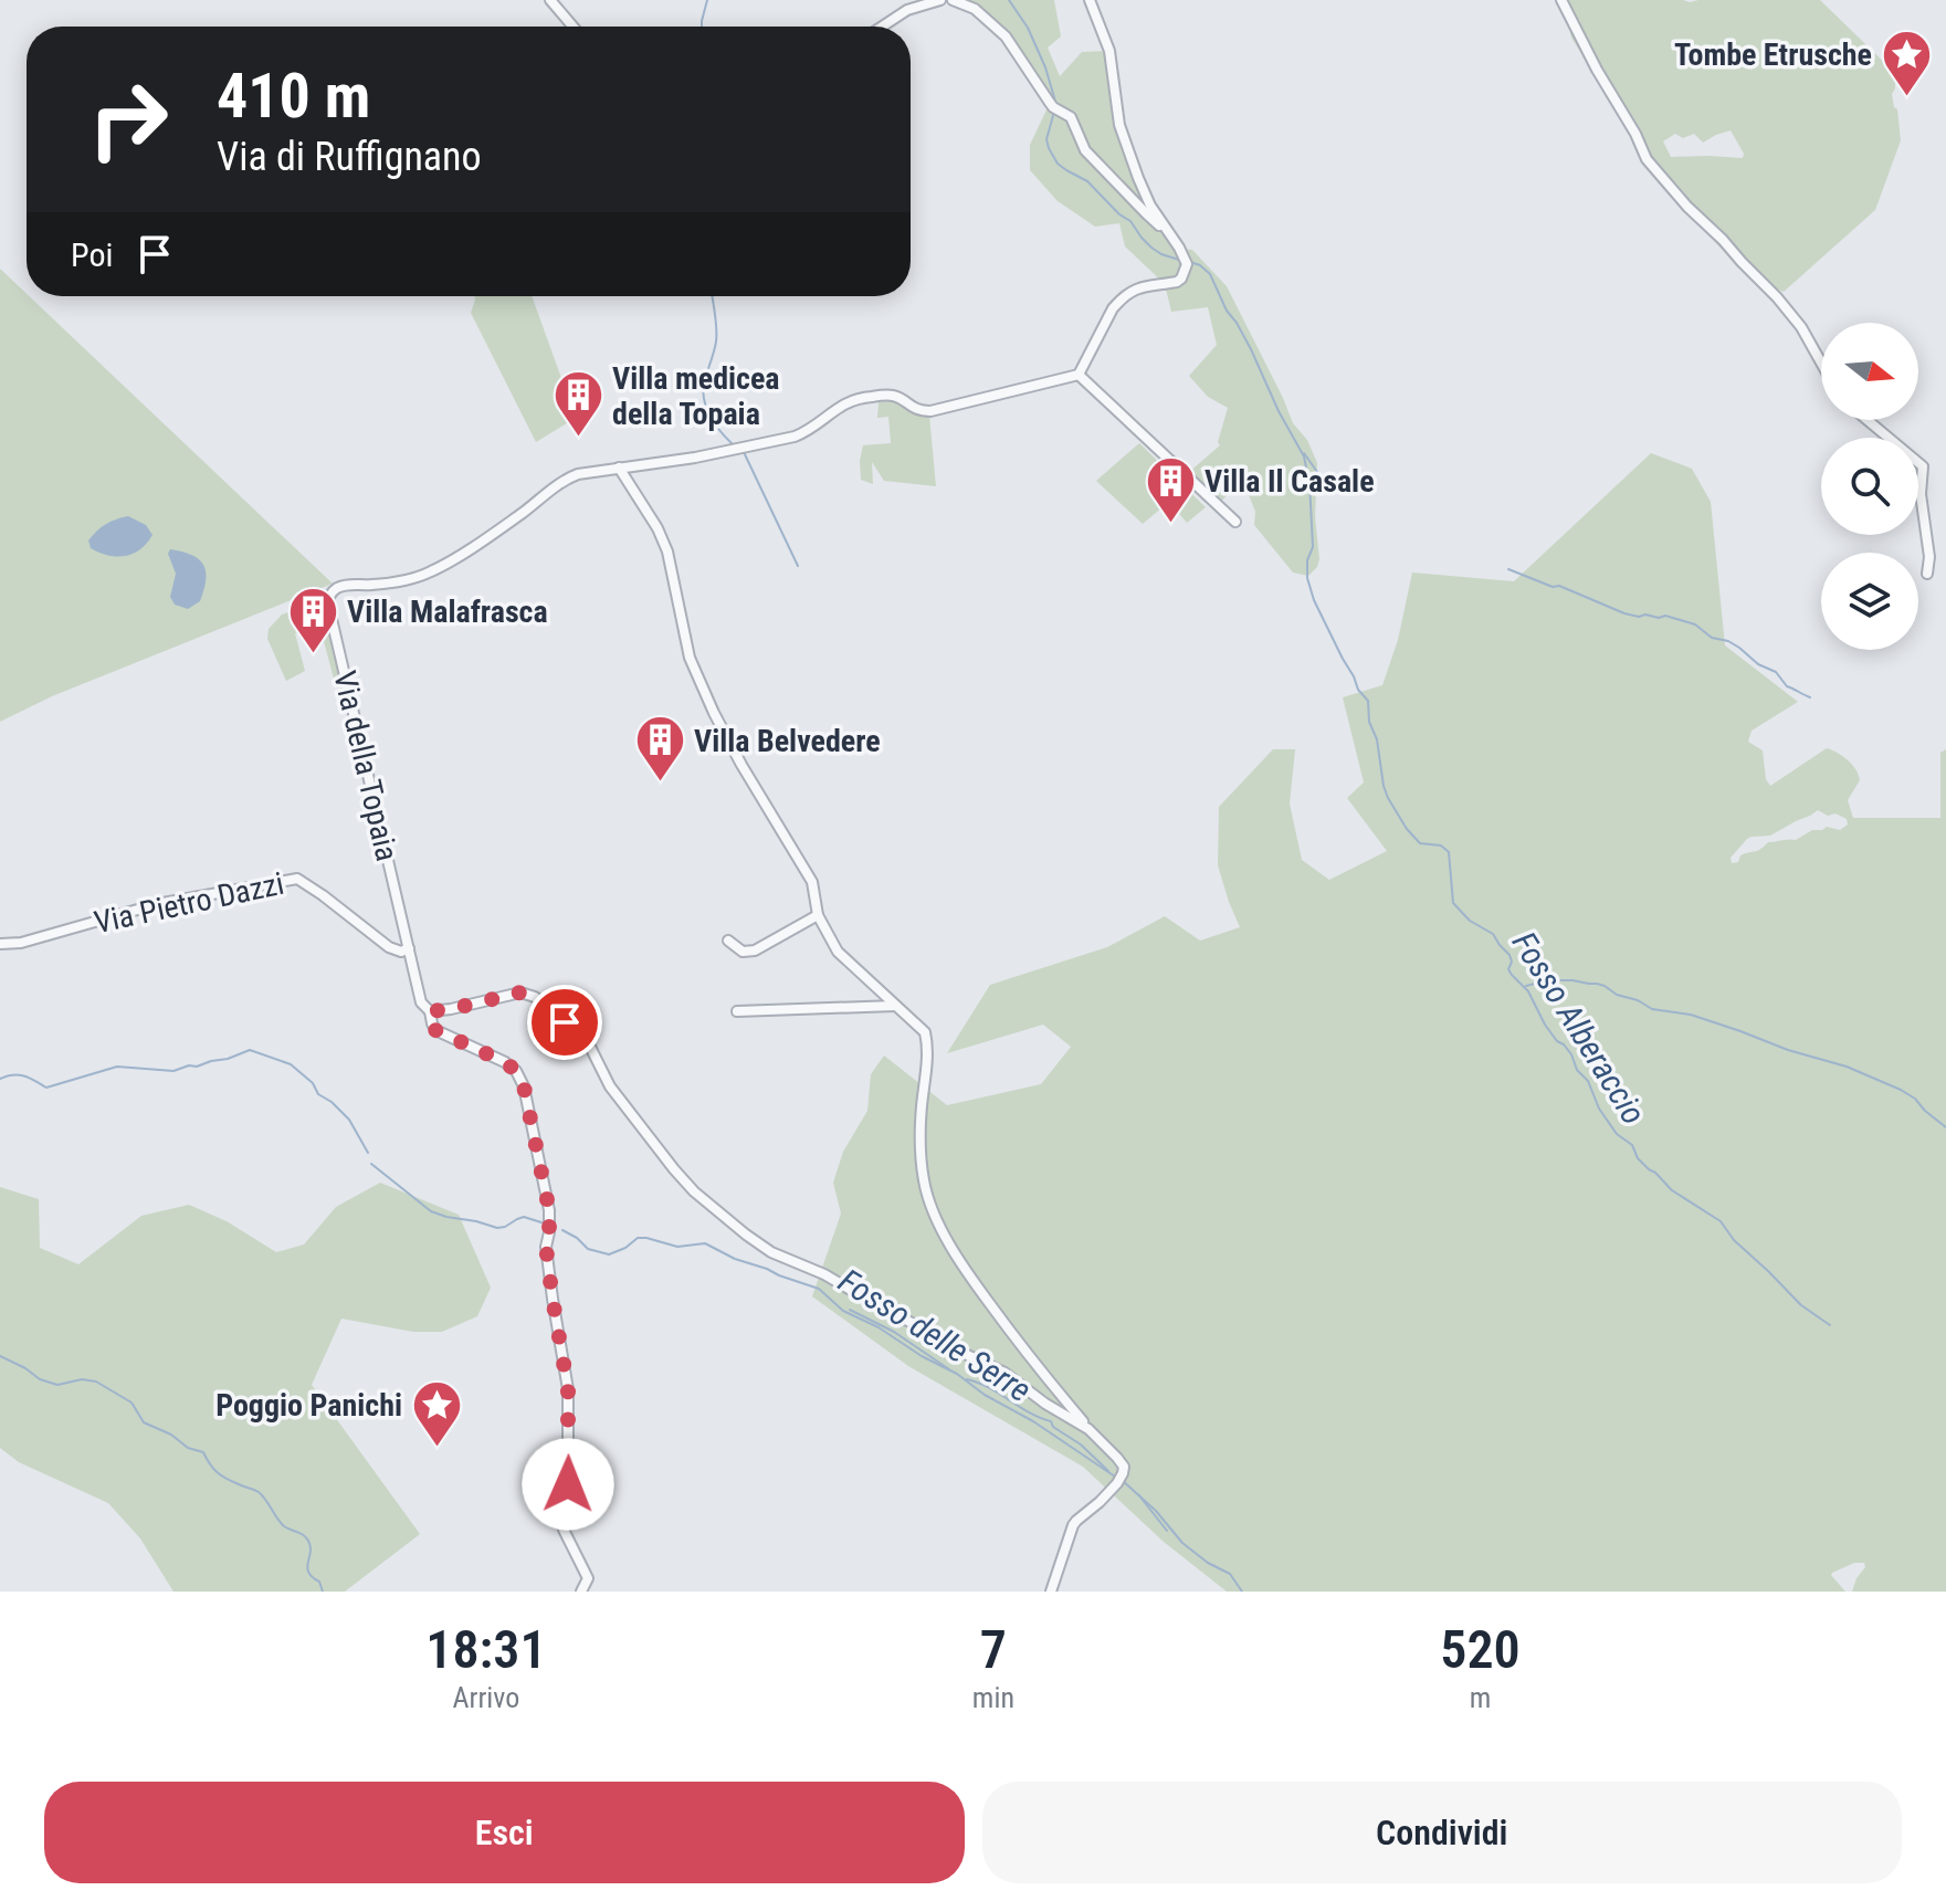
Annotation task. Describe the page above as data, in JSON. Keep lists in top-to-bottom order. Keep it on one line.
{"streets":{"street":["Via della Topaia","Via Pietro Dazzi"]},"crossings":[["Via della Topaia","Via Pietro Dazzi"]],"water":["Fosso Alberaccio","Fosso delle Serre"],"places":{"place":["Tombe Etrusche","Poggio Panichi"],"building":["Villa medicea della Topaia","Villa Il Casale","Villa Malafrasca","Villa Belvedere"]},"north":"right","page":{"turn":["410 m","Via di Ruffignano"],"then":"Poi","eta":["18:31","Arrivo","7","min","520","m"],"buttons":["Esci","Condividi"]}}
